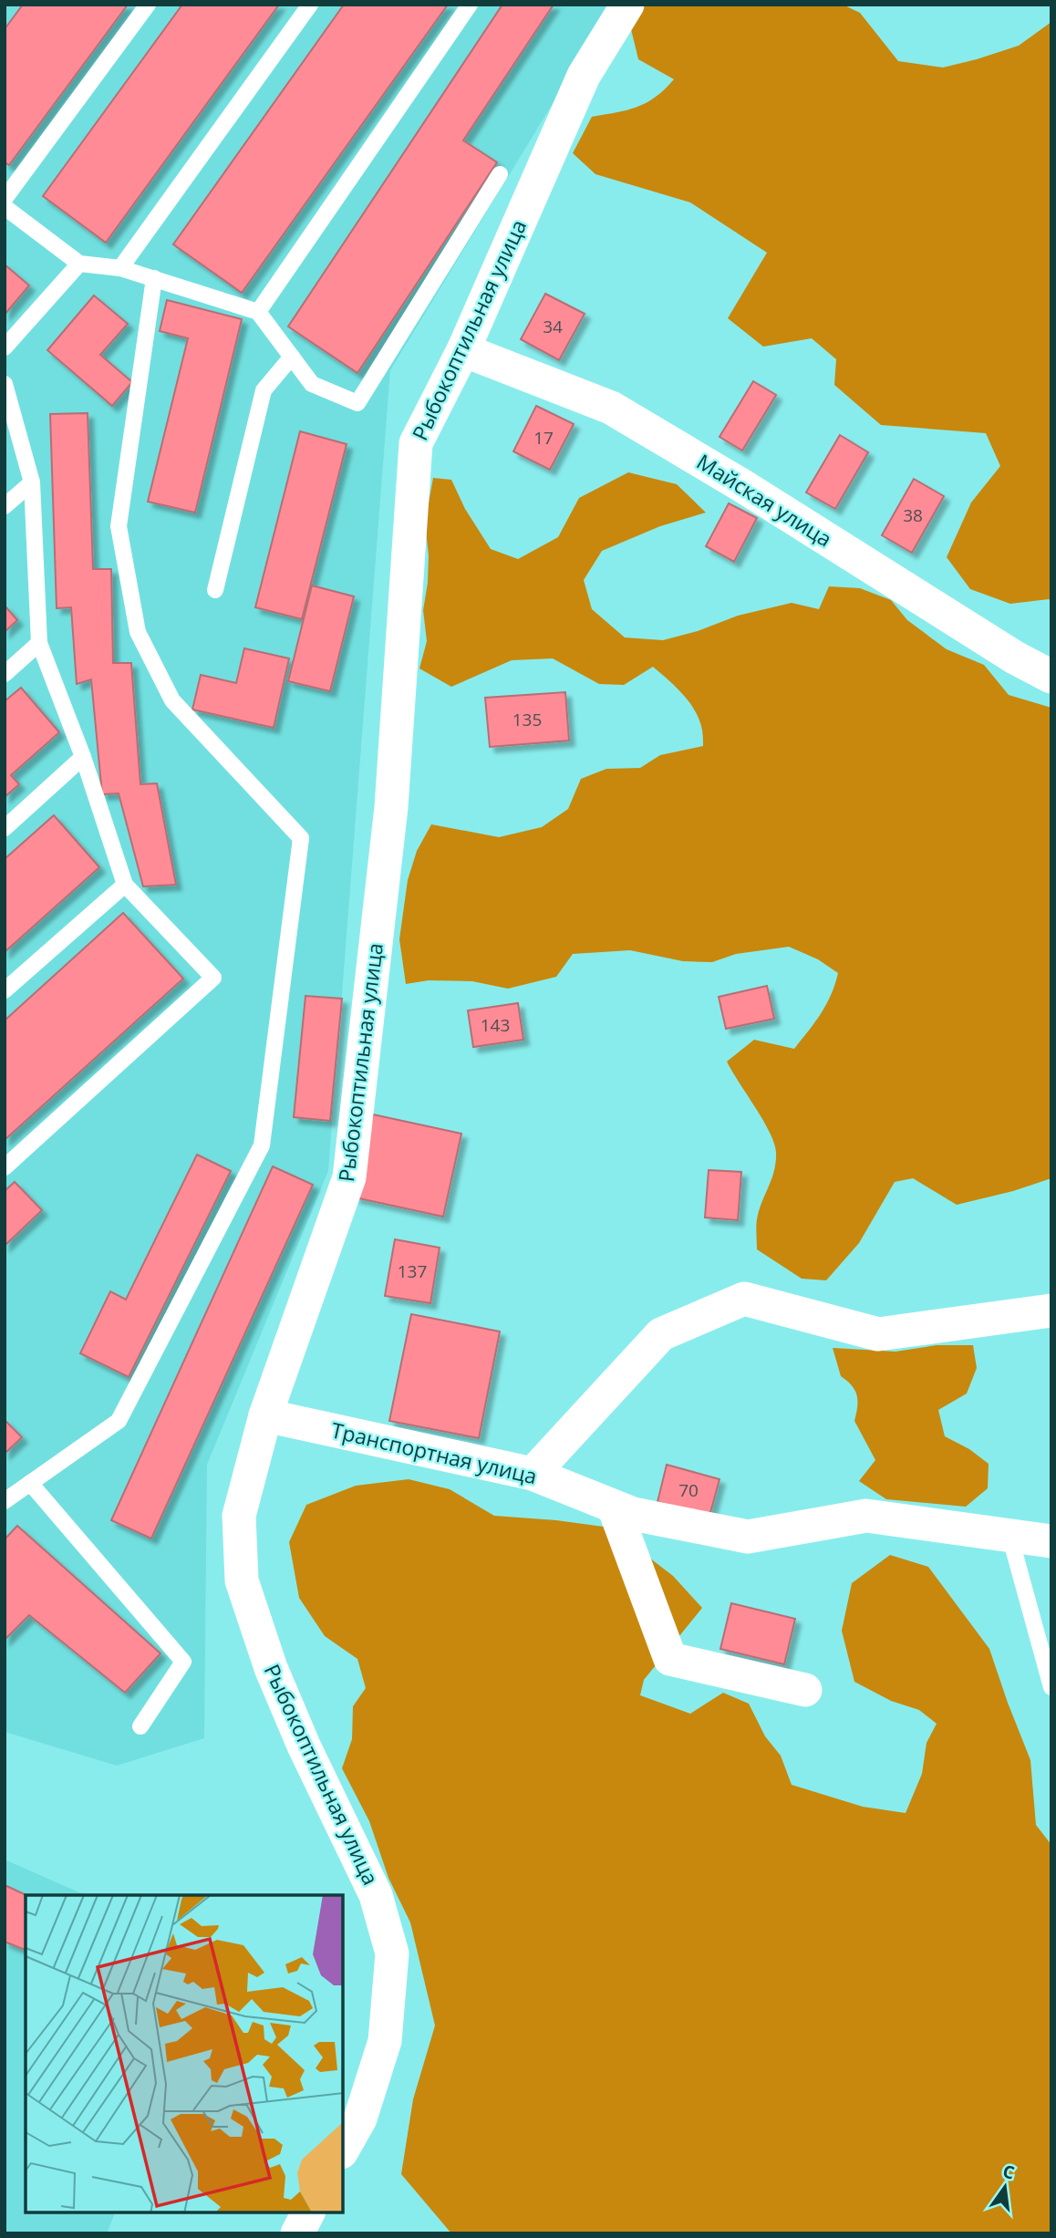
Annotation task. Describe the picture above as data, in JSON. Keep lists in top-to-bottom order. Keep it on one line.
{"streets":{"street":["Рыбокоптильная улица","Майская улица","Транспортная улица"]},"crossings":[["Рыбокоптильная улица","Майская улица"],["Рыбокоптильная улица","Транспортная улица"]],"house_numbers":["34","17","38","135","143","137","70"],"north":"top"}
